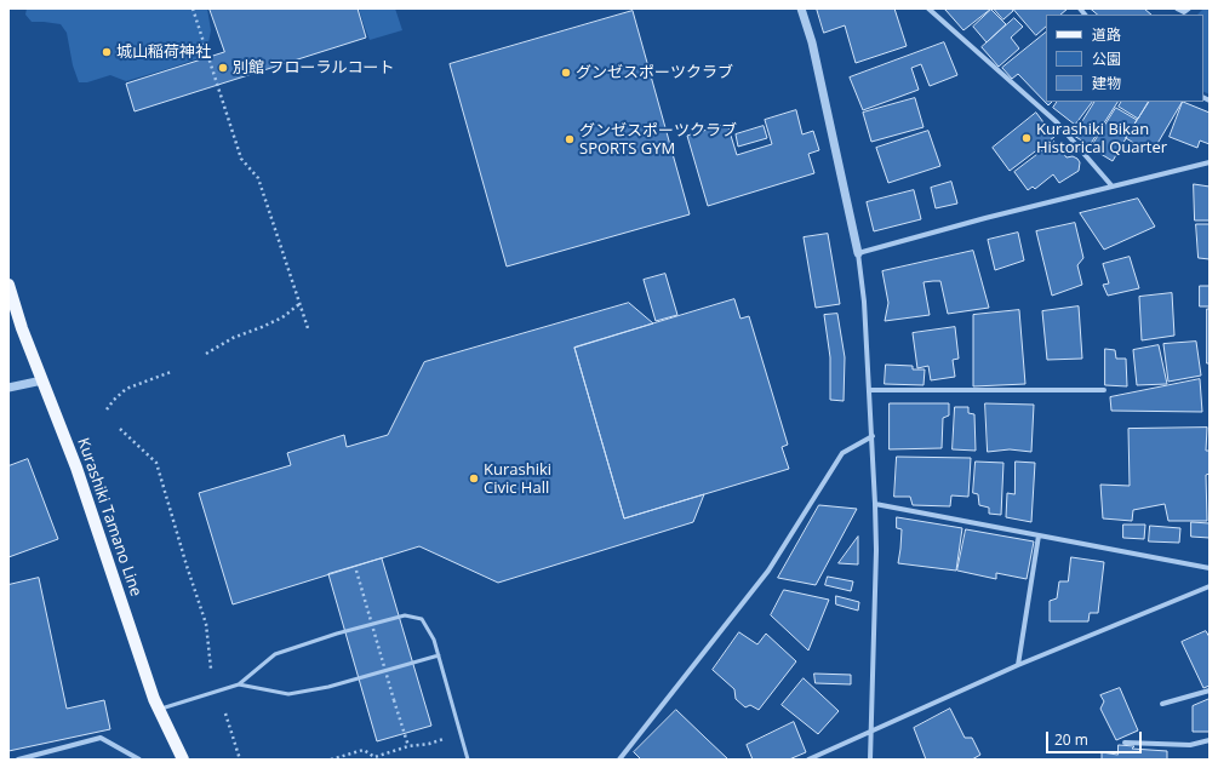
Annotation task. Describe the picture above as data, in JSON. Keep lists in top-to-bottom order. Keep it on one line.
{"streets":{"main road":["Kurashiki Tamano Line"]},"places":["城山稲荷神社","別館 フローラルコート","グンゼスポーツクラブ","Kurashiki Bikan Historical Quarter","グンゼスポーツクラブ SPORTS GYM","Kurashiki Civic Hall"],"legend":["道路","公園","建物"],"scale_bar":"20 m"}
